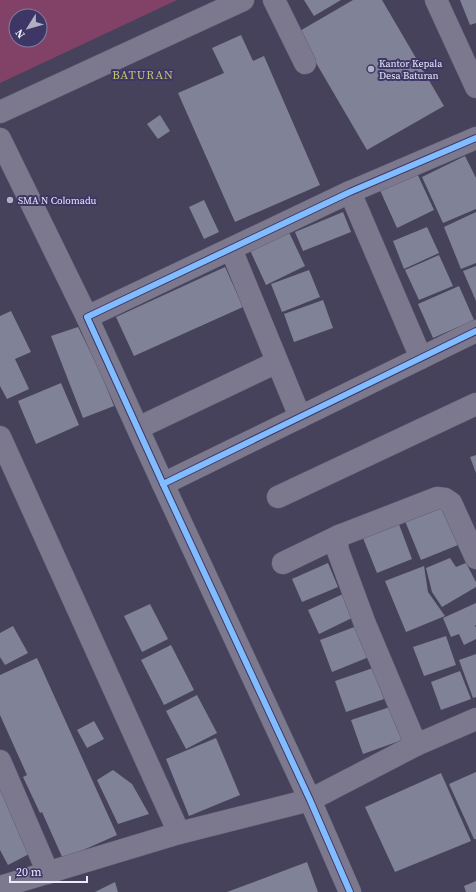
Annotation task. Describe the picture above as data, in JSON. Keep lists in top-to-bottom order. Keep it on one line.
{"districts":["BATURAN"],"places":["Kantor Kepala Desa Baturan","SMA N Colomadu"],"scale_bar":"20 m","north":"bottom left"}
